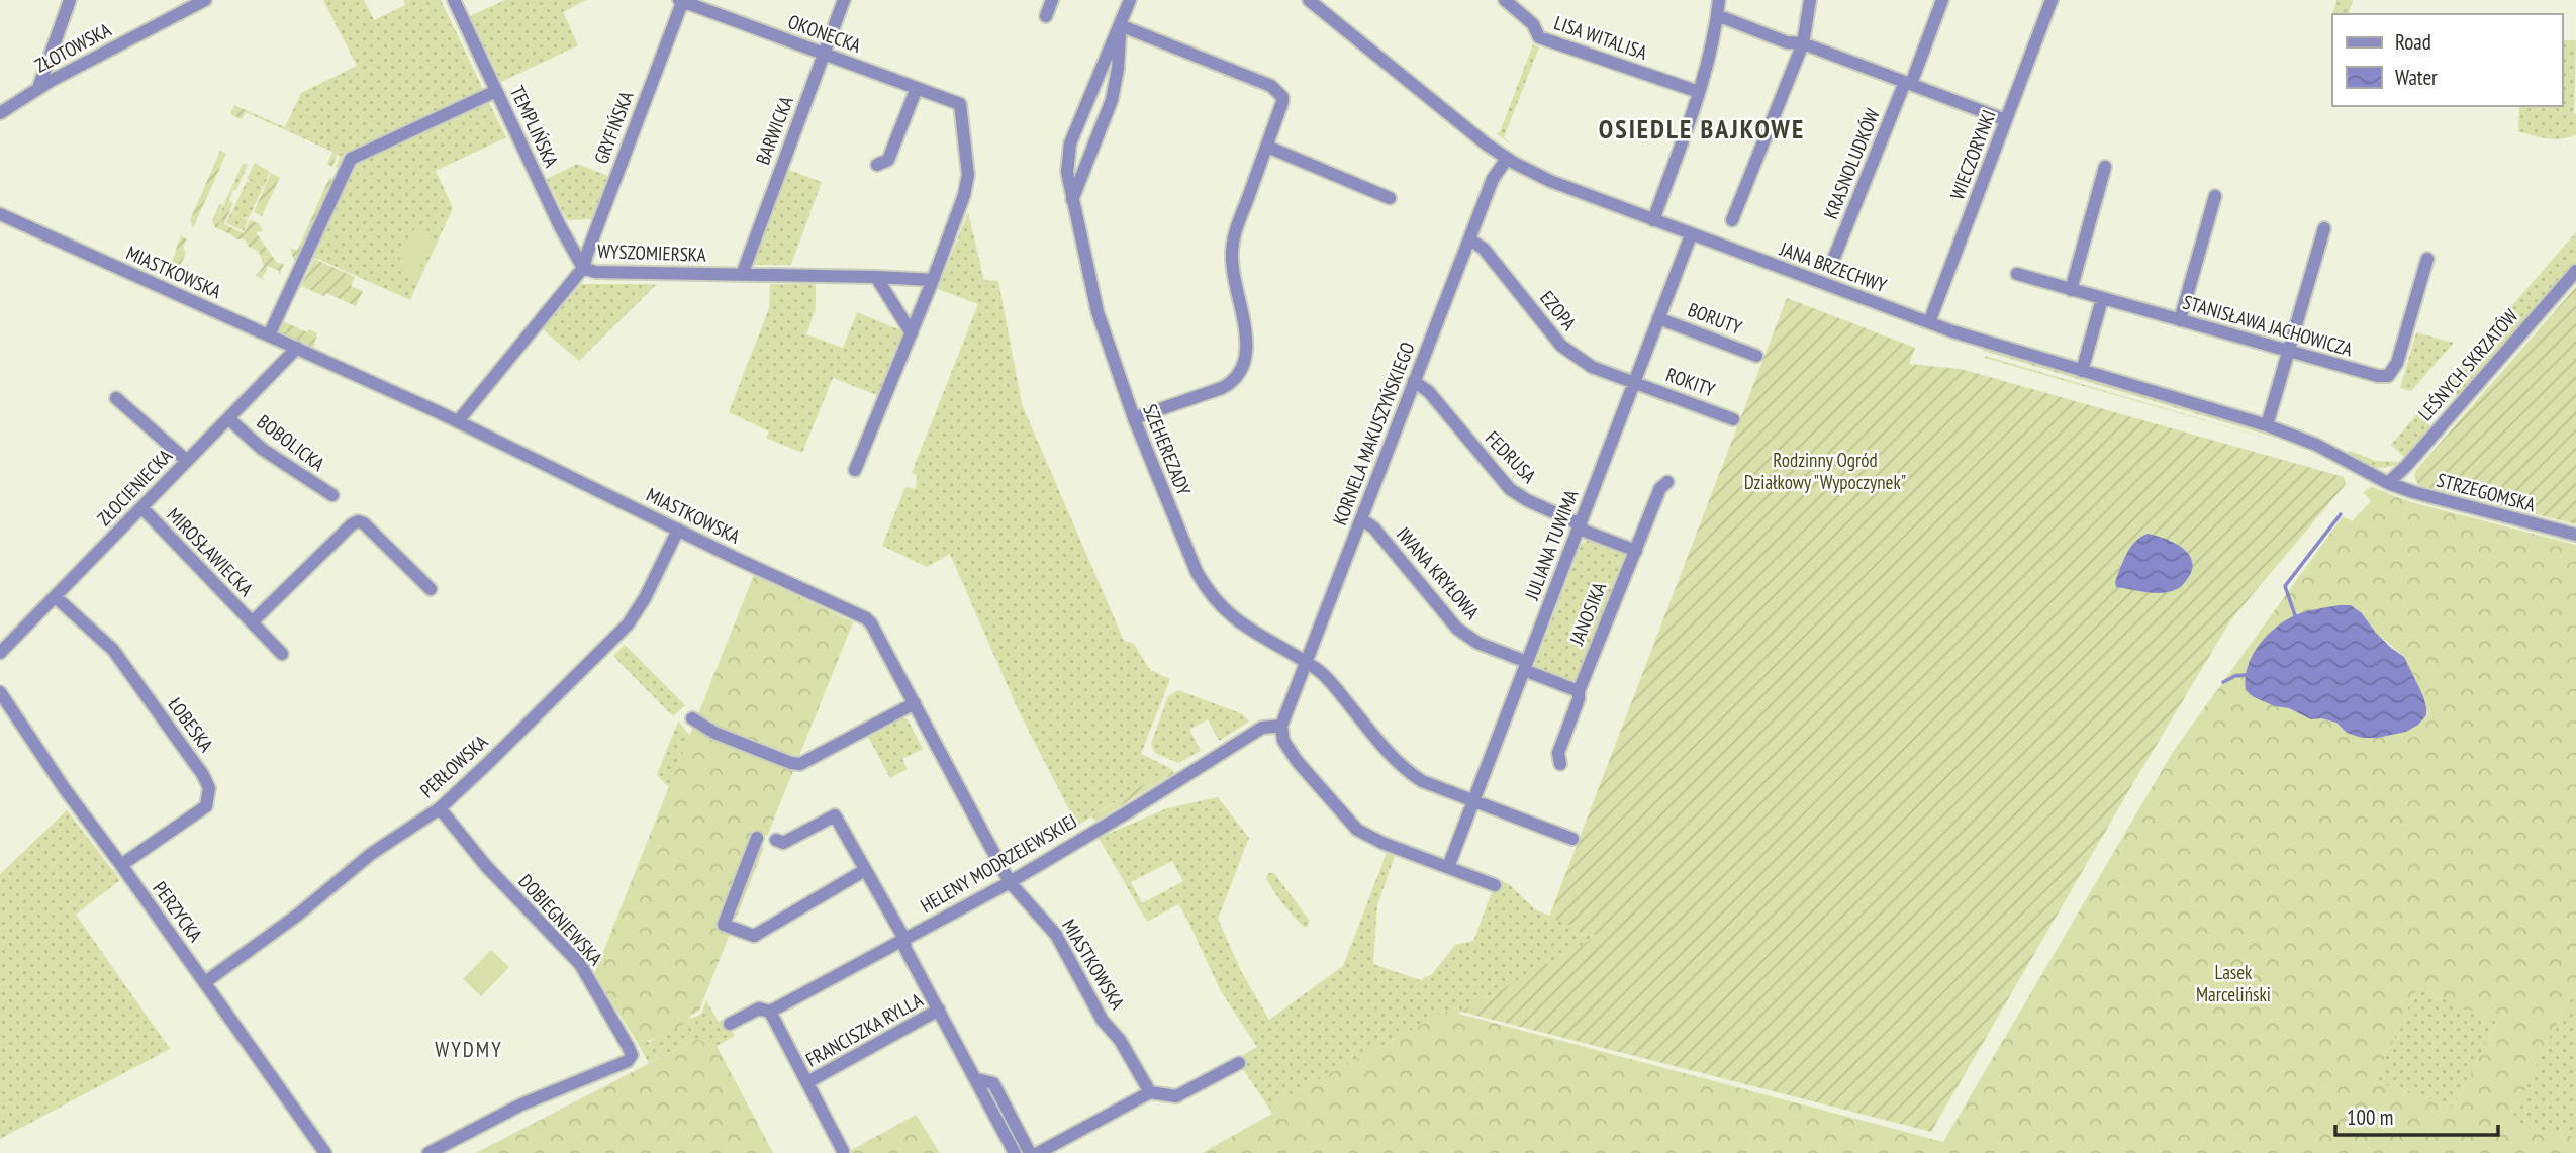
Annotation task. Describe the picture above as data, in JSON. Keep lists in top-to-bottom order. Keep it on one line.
{"streets":{"street":["OKONECKA","LISA WITALISA","ZŁOTOWSKA","TEMPLIŃSKA","GRYFIŃSKA","BARWICKA","WIECZORYNKI","KRASNOLUDKÓW","WYSZOMIERSKA","JANA BRZECHWY","MIASTKOWSKA","EZOPA","BORUTY","STANISŁAWA JACHOWICZA","LEŚNYCH SKRZATÓW","ROKITY","KORNELA MAKUSZYŃSKIEGO","BOBOLICKA","SZEHEREZADY","FEDRUSA","ZŁOCIENIECKA","STRZEGOMSKA","JULIANA TUWIMA","MIROSŁAWIECKA","IWANA KRYŁOWA","JANOSIKA","ŁOBESKA","PERŁOWSKA","HELENY MODRZEJEWSKIEJ","PERZYCKA","DOBIEGNIEWSKA","FRANCISZKA RYLLA"]},"crossings":[["OKONECKA","GRYFIŃSKA"],["OKONECKA","BARWICKA"],["OKONECKA","WYSZOMIERSKA"],["TEMPLIŃSKA","GRYFIŃSKA"],["TEMPLIŃSKA","WYSZOMIERSKA"],["GRYFIŃSKA","WYSZOMIERSKA"],["BARWICKA","WYSZOMIERSKA"],["WIECZORYNKI","JANA BRZECHWY"],["WYSZOMIERSKA","MIASTKOWSKA"],["JANA BRZECHWY","LEŚNYCH SKRZATÓW"],["JANA BRZECHWY","KORNELA MAKUSZYŃSKIEGO"],["JANA BRZECHWY","STRZEGOMSKA"],["JANA BRZECHWY","JULIANA TUWIMA"],["MIASTKOWSKA","ZŁOCIENIECKA"],["MIASTKOWSKA","PERŁOWSKA"],["MIASTKOWSKA","HELENY MODRZEJEWSKIEJ"],["EZOPA","ROKITY"],["EZOPA","KORNELA MAKUSZYŃSKIEGO"],["EZOPA","JULIANA TUWIMA"],["BORUTY","JULIANA TUWIMA"],["LEŚNYCH SKRZATÓW","STRZEGOMSKA"],["ROKITY","JULIANA TUWIMA"],["KORNELA MAKUSZYŃSKIEGO","SZEHEREZADY"],["KORNELA MAKUSZYŃSKIEGO","FEDRUSA"],["KORNELA MAKUSZYŃSKIEGO","IWANA KRYŁOWA"],["KORNELA MAKUSZYŃSKIEGO","HELENY MODRZEJEWSKIEJ"],["BOBOLICKA","ZŁOCIENIECKA"],["SZEHEREZADY","JULIANA TUWIMA"],["FEDRUSA","JULIANA TUWIMA"],["FEDRUSA","JANOSIKA"],["ZŁOCIENIECKA","MIROSŁAWIECKA"],["ZŁOCIENIECKA","ŁOBESKA"],["JULIANA TUWIMA","IWANA KRYŁOWA"],["IWANA KRYŁOWA","JANOSIKA"],["ŁOBESKA","PERZYCKA"],["PERŁOWSKA","PERZYCKA"],["PERŁOWSKA","DOBIEGNIEWSKA"]],"districts":["OSIEDLE BAJKOWE","WYDMY"],"parks":["Rodzinny Ogród Działkowy \"Wypoczynek\"","Lasek Marceliński"],"legend":["Road","Water"],"scale_bar":"100 m"}
